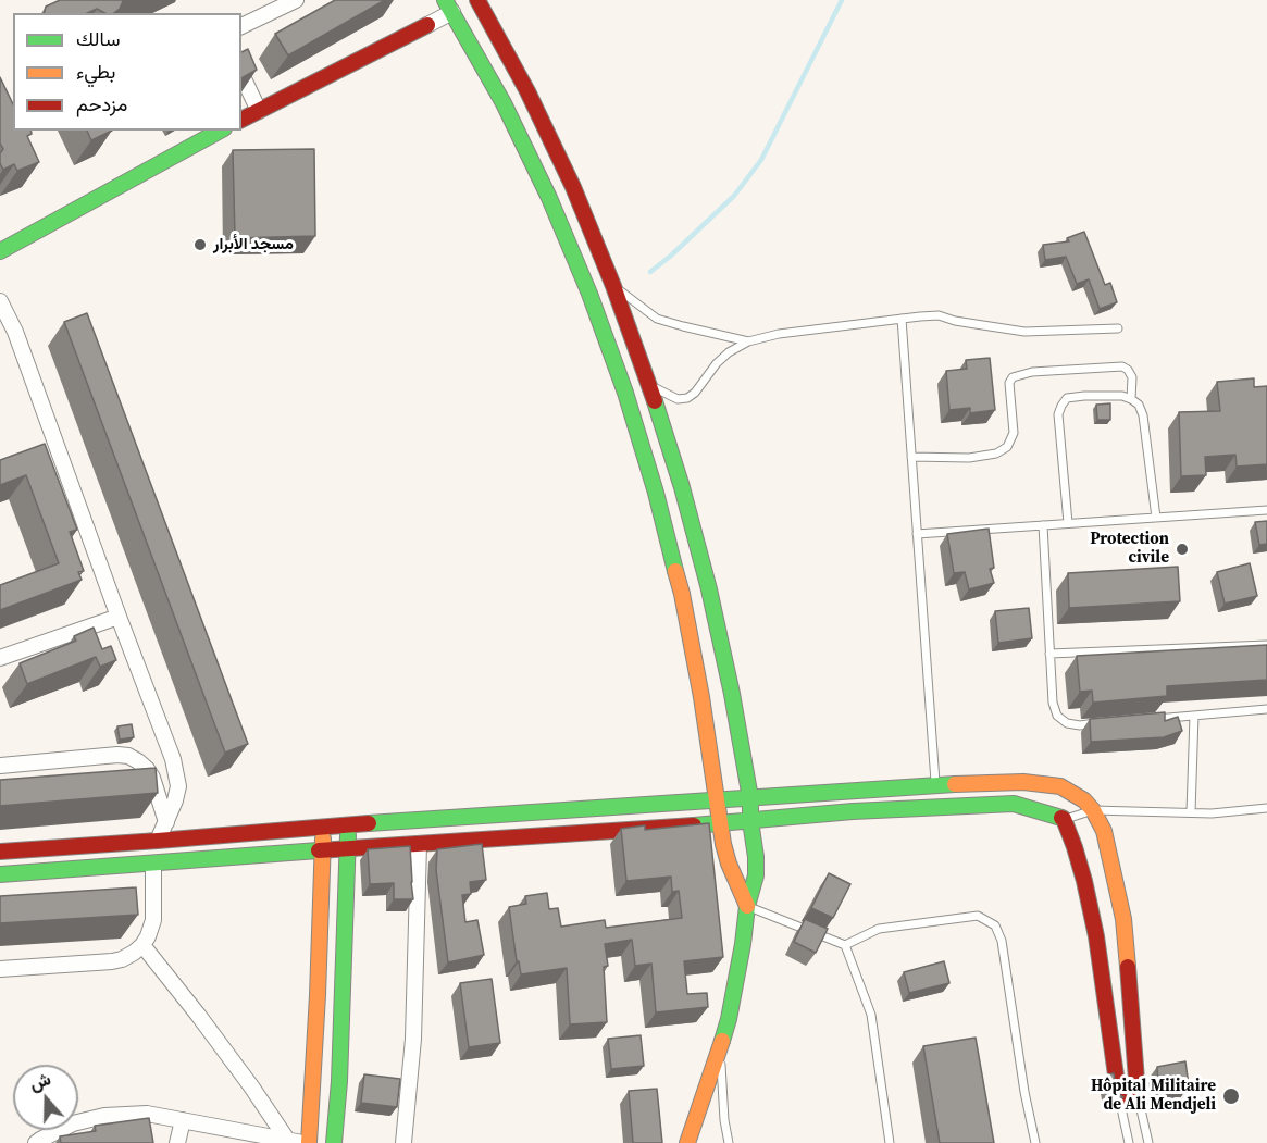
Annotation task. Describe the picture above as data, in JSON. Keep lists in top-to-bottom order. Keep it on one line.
{"places":["مسجد الأبرار","Protection civile","Hôpital Militaire de Ali Mendjeli"],"legend":["سالك","بطيء","مزدحم"],"north":"top"}
